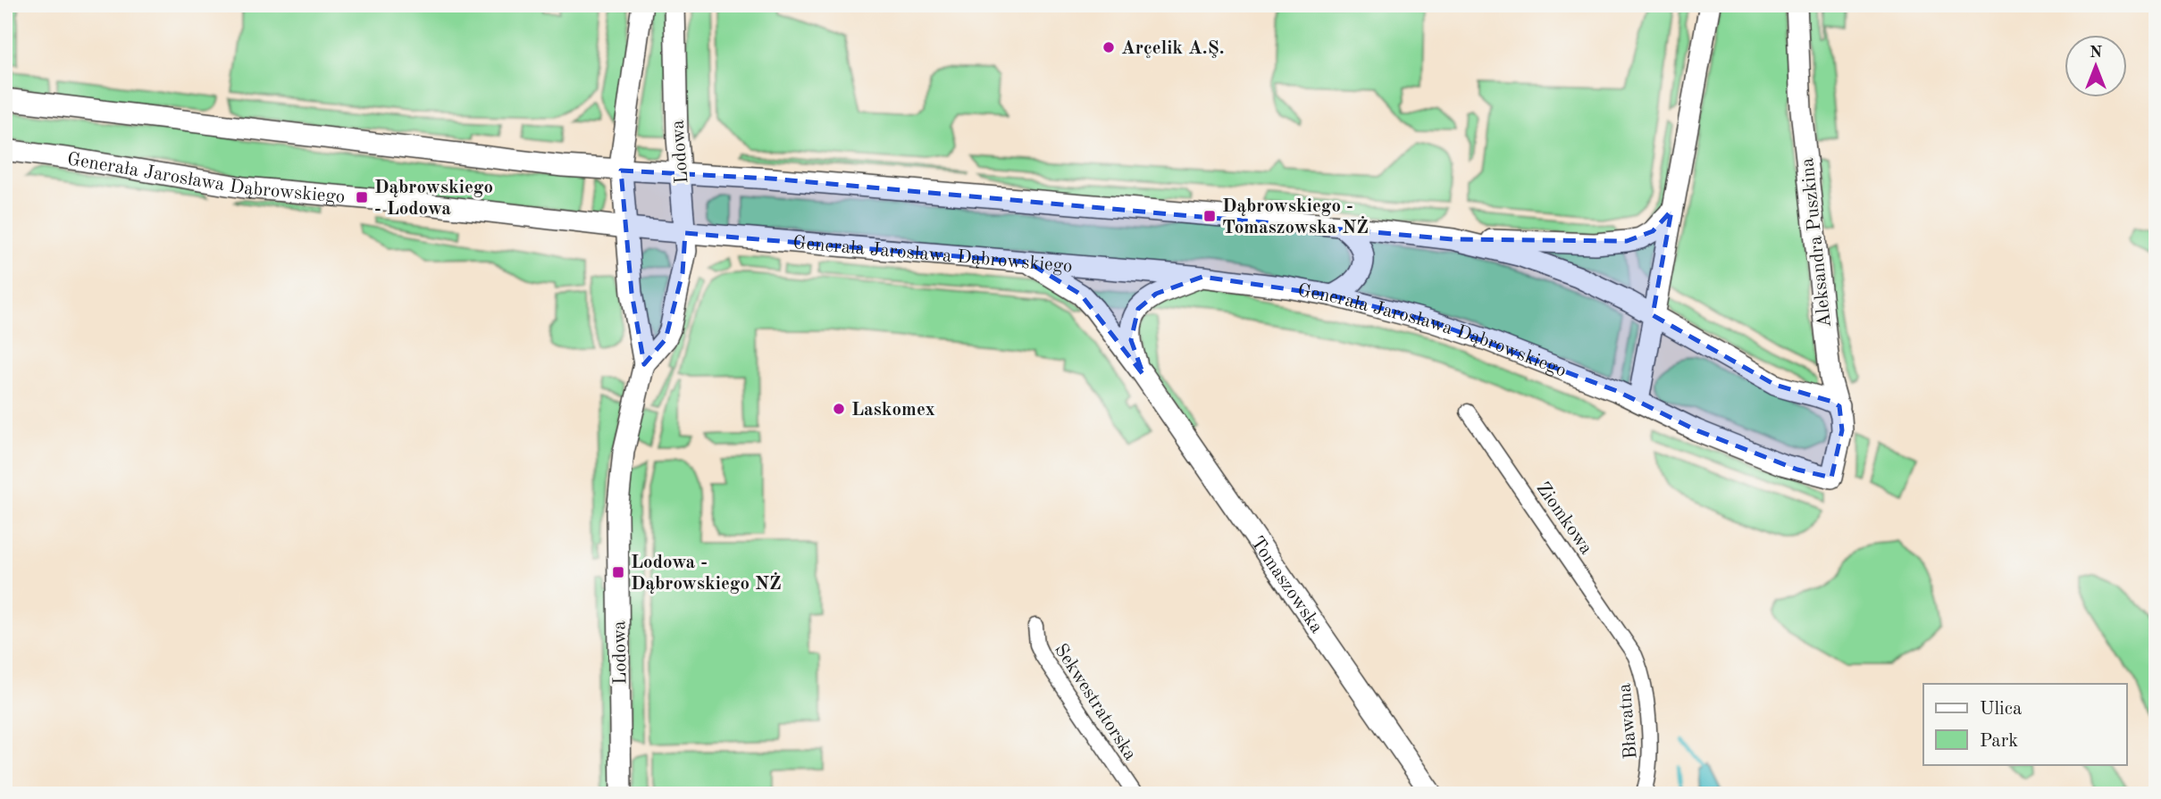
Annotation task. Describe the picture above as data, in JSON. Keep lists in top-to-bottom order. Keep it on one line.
{"streets":{"main road":["Lodowa","Generała Jarosława Dąbrowskiego","Aleksandra Puszkina","Tomaszowska"],"street":["Ziomkowa","Sekwestratorska","Bławatna"]},"crossings":[["Lodowa","Generała Jarosława Dąbrowskiego"],["Generała Jarosława Dąbrowskiego","Aleksandra Puszkina"],["Generała Jarosława Dąbrowskiego","Tomaszowska"],["Ziomkowa","Bławatna"]],"places":{"other":["Arçelik A.Ş.","Laskomex"],"transit":["Dąbrowskiego - Lodowa","Dąbrowskiego - Tomaszowska NŻ","Lodowa - Dąbrowskiego NŻ"]},"legend":["Ulica","Park"],"north":"top"}
